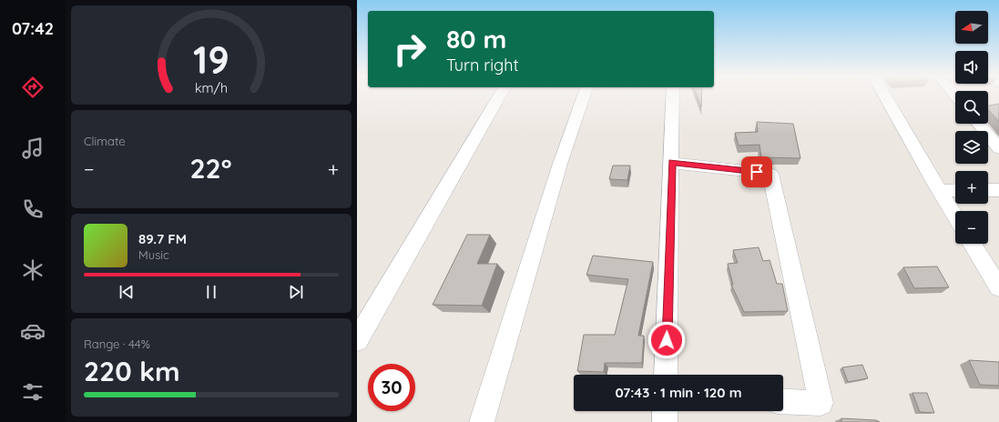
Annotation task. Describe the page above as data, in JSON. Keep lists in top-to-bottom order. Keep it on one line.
{"north":"left","page":{"tabs":"07:42","map_buttons":["+","−"],"turn":["80 m","Turn right"],"tile":["Climate",["Range · 44%","220 km"]],"heat":["−","22°","+"],"song":["89.7 FM","Music"],"limit":"30","trip":"07:43 · 1 min · 120 m","gauge":["19","km/h"]}}
